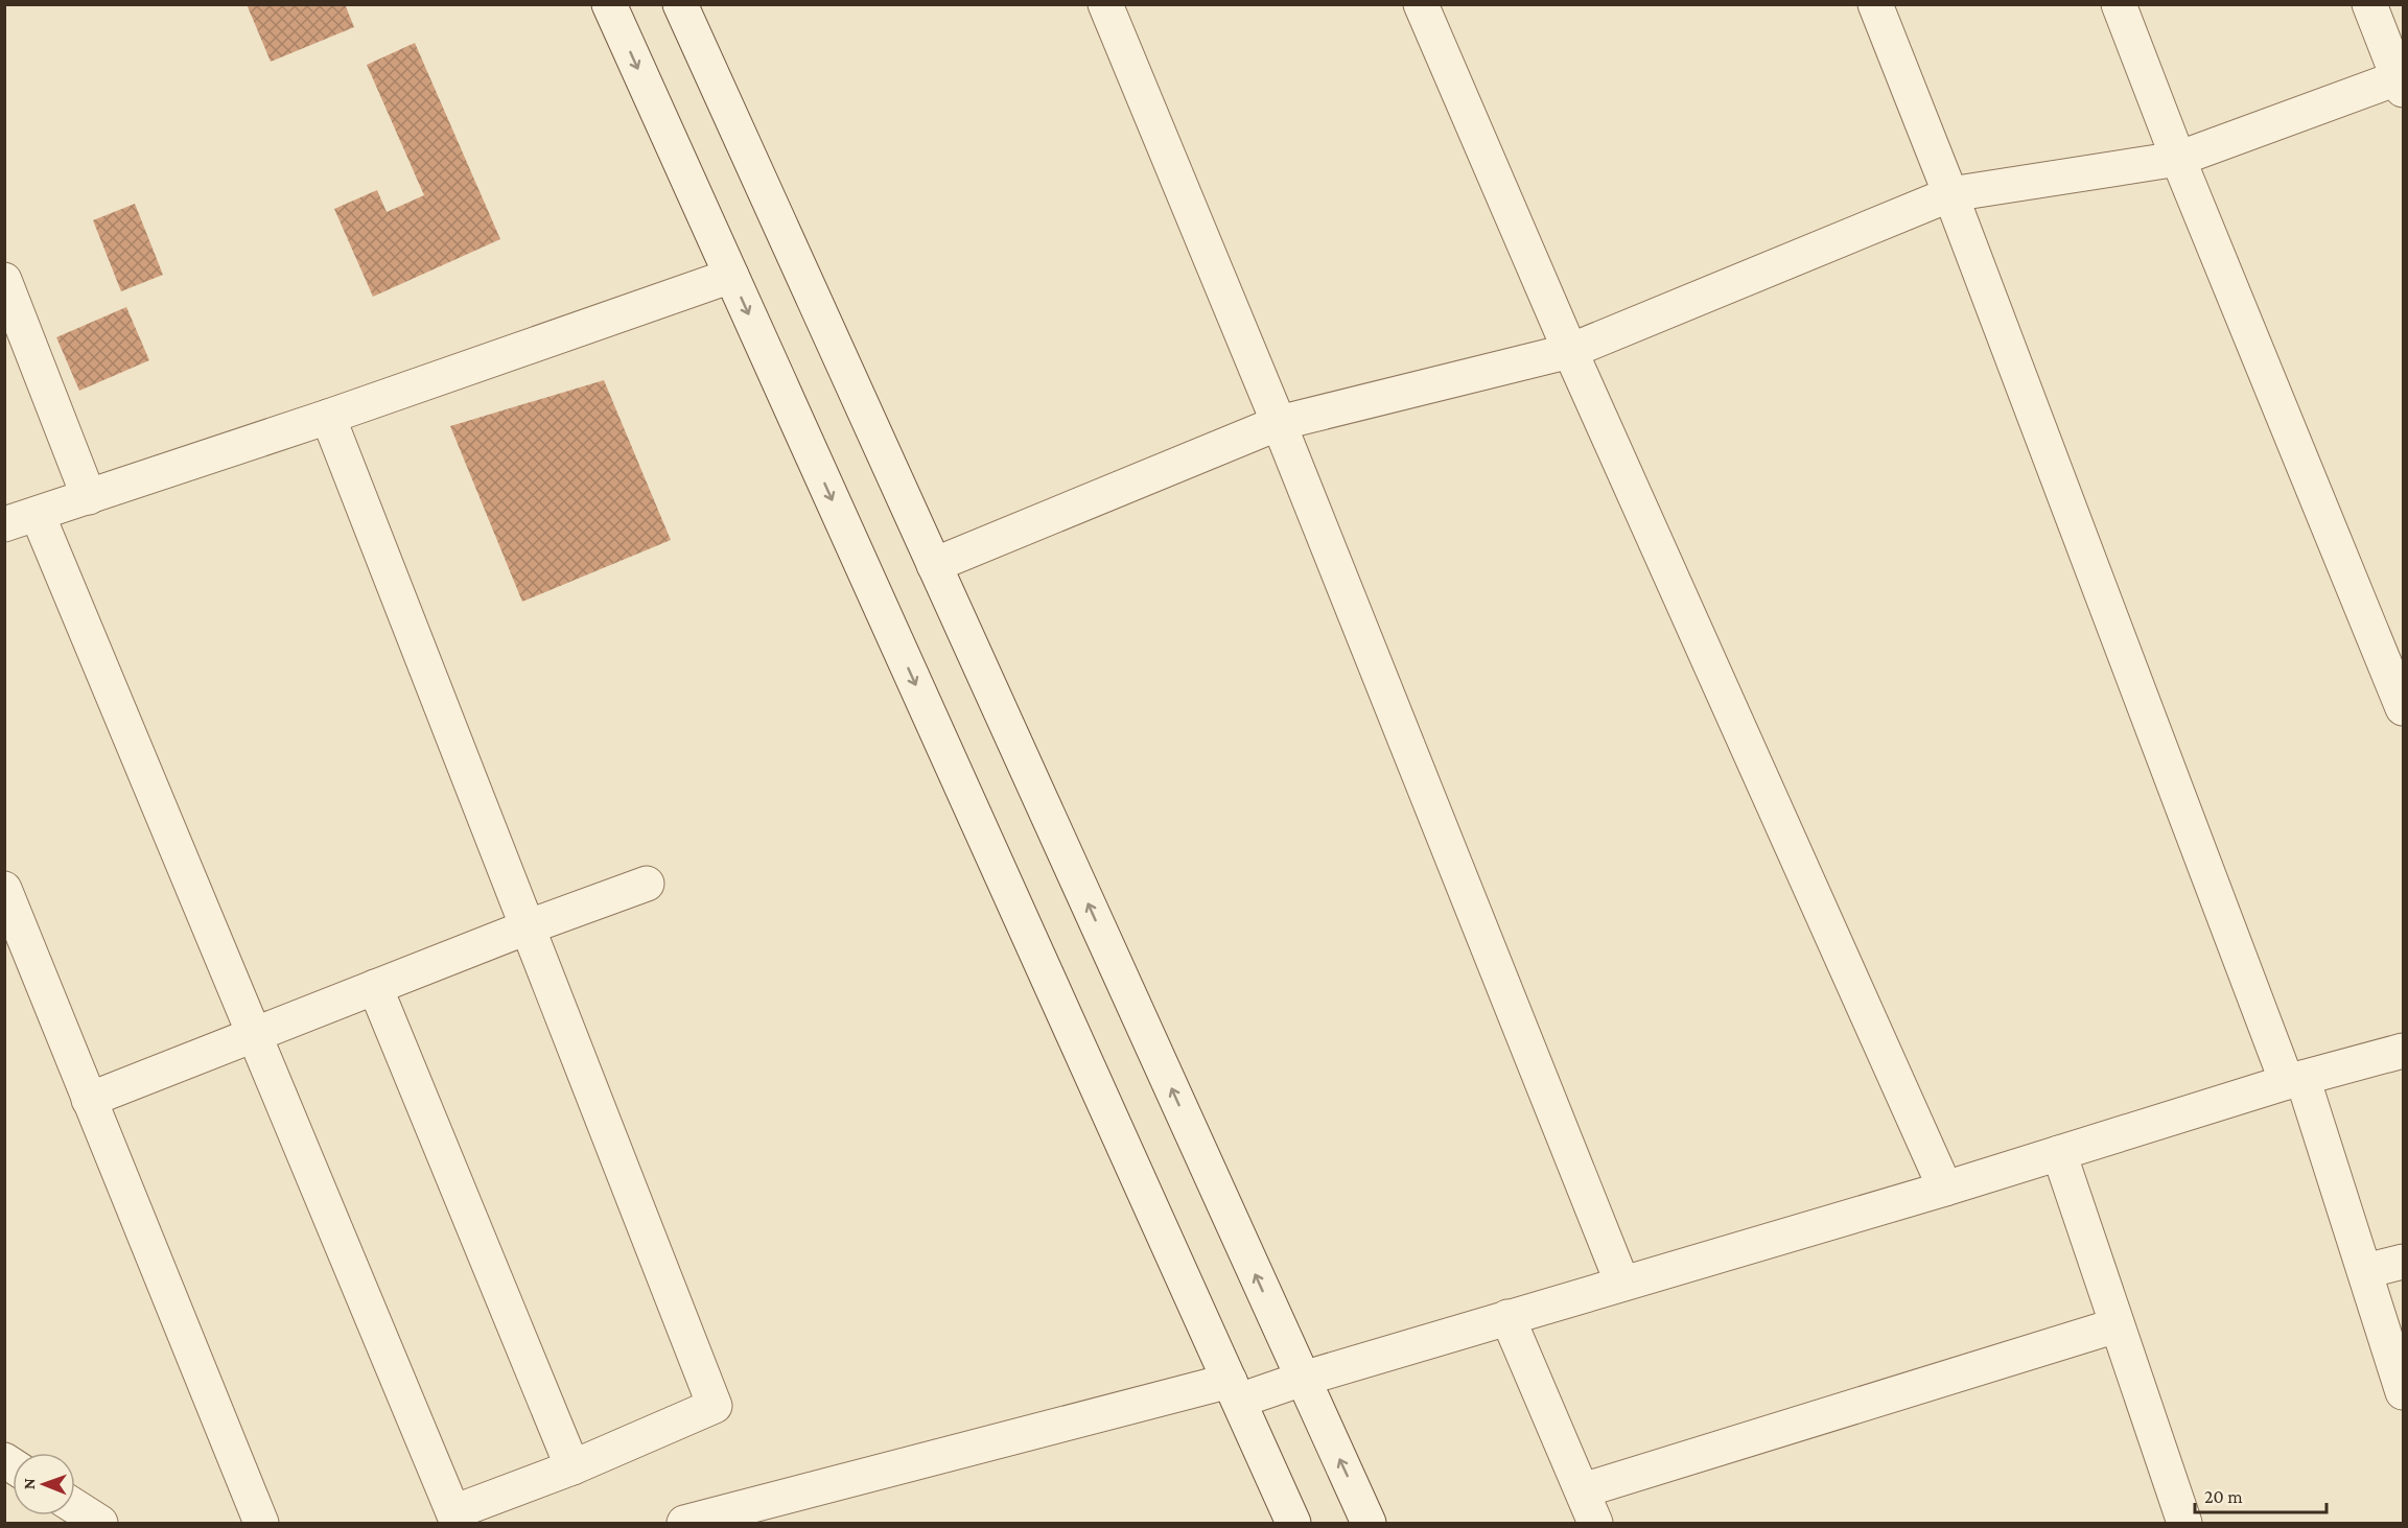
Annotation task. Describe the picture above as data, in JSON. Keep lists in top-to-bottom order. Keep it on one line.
{"scale_bar":"20 m","north":"left"}
